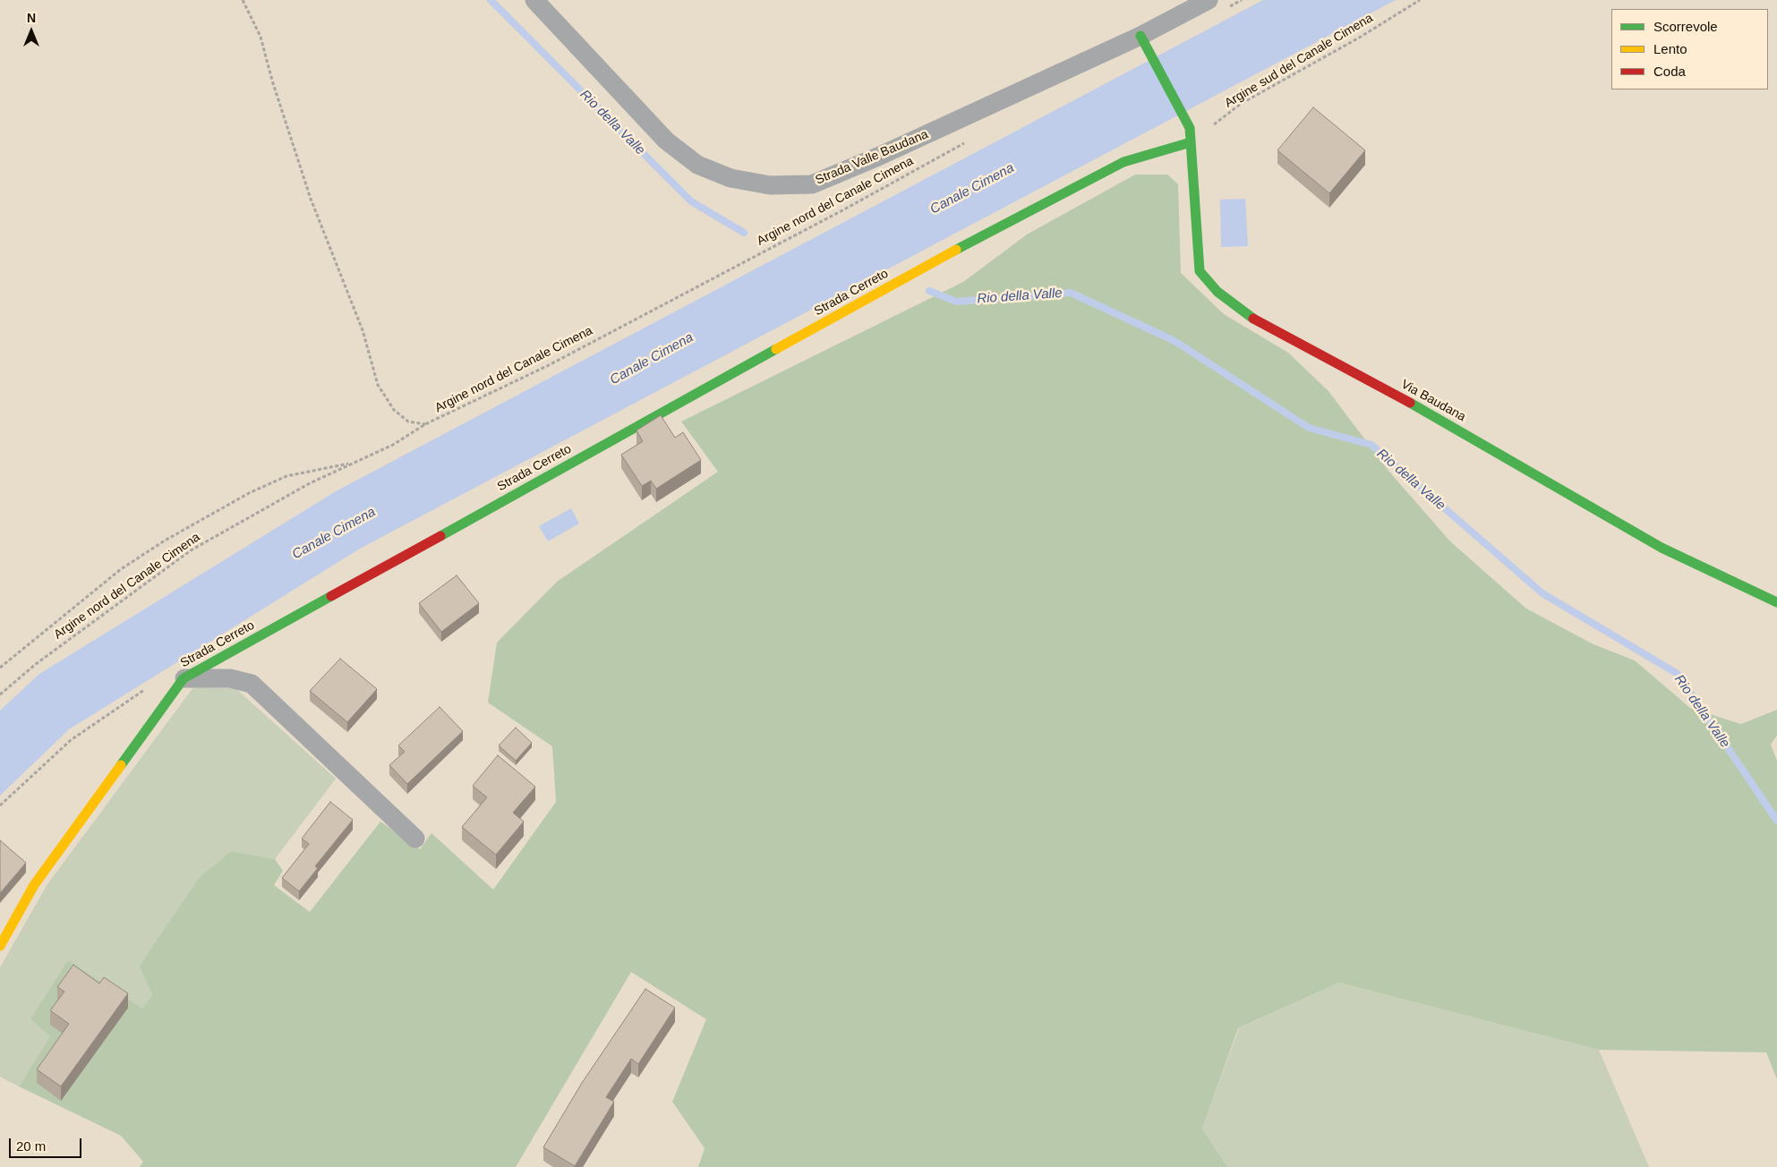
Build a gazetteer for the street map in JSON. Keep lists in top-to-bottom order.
{
  "streets": {
    "street": ["Strada Valle Baudana", "Strada Cerreto", "Via Baudana"],
    "path": ["Argine sud del Canale Cimena", "Argine nord del Canale Cimena"]
  },
  "crossings": [
    ["Argine sud del Canale Cimena", "Strada Cerreto"],
    ["Argine sud del Canale Cimena", "Via Baudana"],
    ["Strada Valle Baudana", "Via Baudana"],
    ["Strada Cerreto", "Via Baudana"]
  ],
  "water": ["Rio della Valle", "Canale Cimena"],
  "legend": ["Scorrevole", "Lento", "Coda"],
  "scale_bar": "20 m",
  "north": "top"
}
